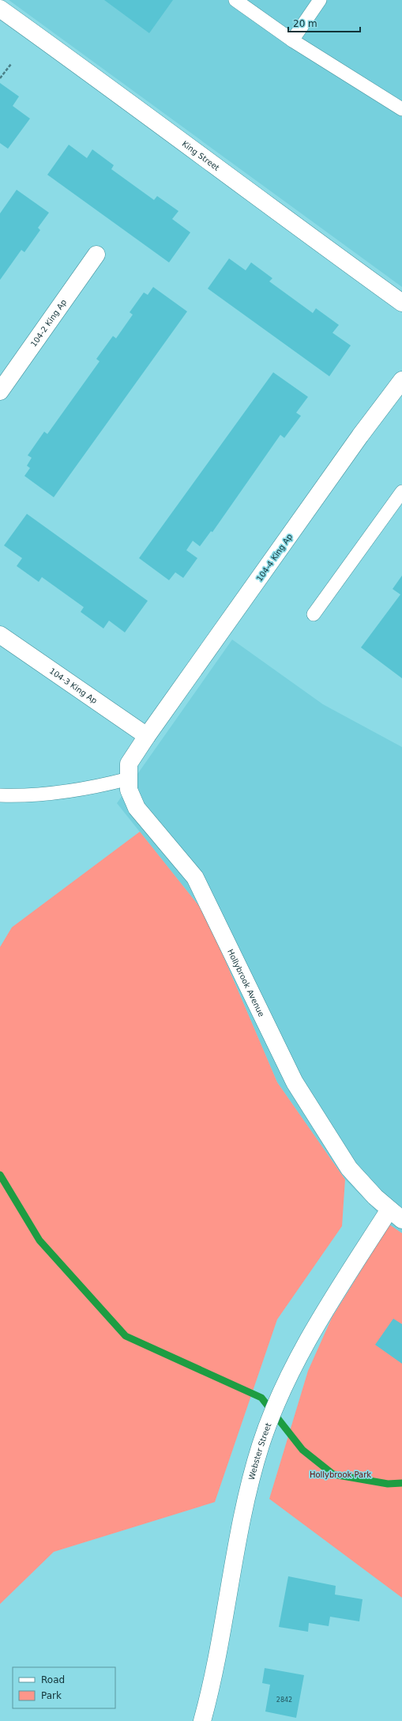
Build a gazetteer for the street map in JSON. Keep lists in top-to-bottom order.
{
  "streets": {
    "street": [
      "King Street",
      "104-2 King Ap",
      "104-4 King Ap",
      "104-3 King Ap",
      "Hollybrook Avenue",
      "Webster Street"
    ]
  },
  "crossings": [
    ["104-4 King Ap", "104-3 King Ap"],
    ["104-4 King Ap", "Hollybrook Avenue"],
    ["104-3 King Ap", "Hollybrook Avenue"],
    ["Hollybrook Avenue", "Webster Street"]
  ],
  "parks": ["Hollybrook Park"],
  "house_numbers": ["2842"],
  "legend": ["Road", "Park"],
  "scale_bar": "20 m"
}
